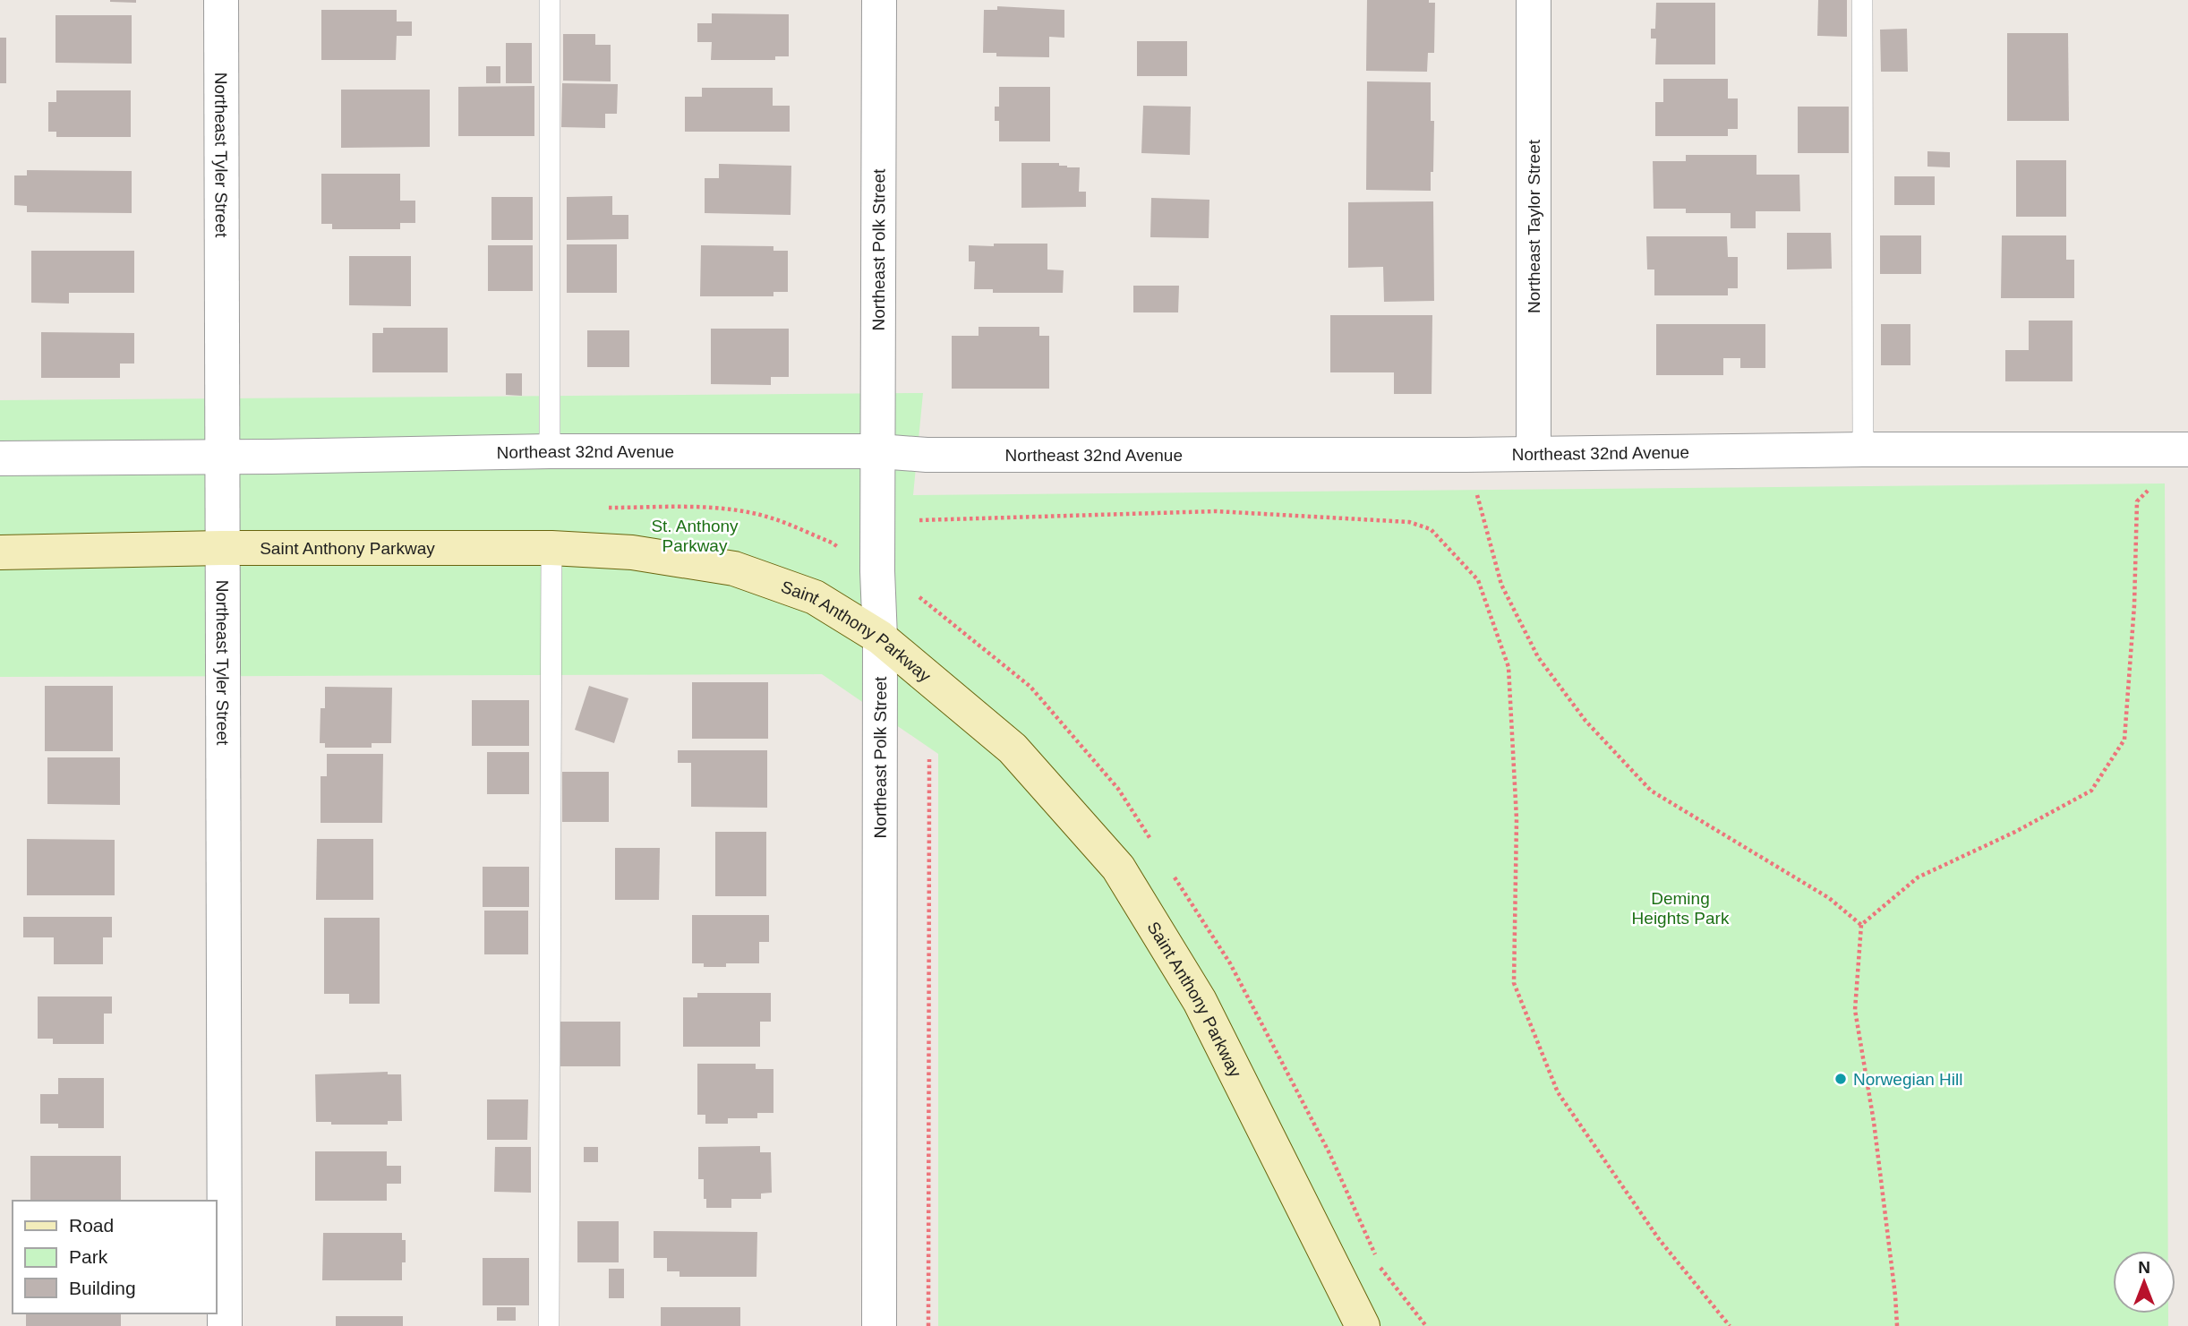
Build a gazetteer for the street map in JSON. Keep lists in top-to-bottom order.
{
  "streets": {
    "street": [
      "Northeast Tyler Street",
      "Northeast Taylor Street",
      "Northeast Polk Street",
      "Northeast 32nd Avenue",
      "Saint Anthony Parkway"
    ]
  },
  "crossings": [
    ["Northeast Tyler Street", "Northeast 32nd Avenue"],
    ["Northeast Tyler Street", "Saint Anthony Parkway"],
    ["Northeast Taylor Street", "Northeast 32nd Avenue"],
    ["Northeast Polk Street", "Northeast 32nd Avenue"],
    ["Northeast Polk Street", "Saint Anthony Parkway"]
  ],
  "parks": ["St. Anthony Parkway", "Deming Heights Park"],
  "places": ["Norwegian Hill"],
  "legend": ["Road", "Park", "Building"],
  "north": "top"
}
